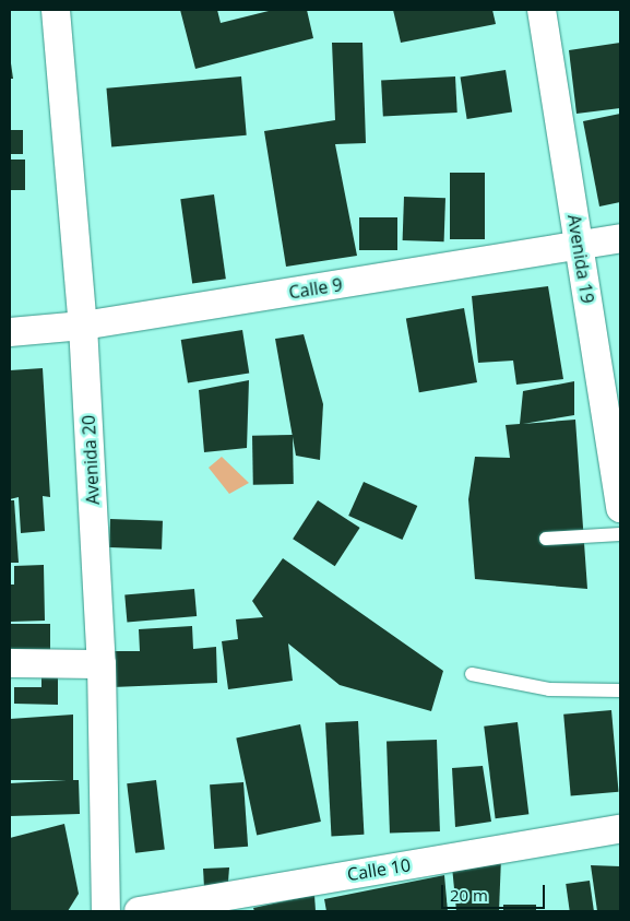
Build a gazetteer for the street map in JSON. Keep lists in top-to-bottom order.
{
  "streets": {
    "street": [
      "Avenida 19",
      "Calle 9",
      "Avenida 20",
      "Calle 10"
    ]
  },
  "crossings": [
    ["Avenida 19", "Calle 9"],
    ["Calle 9", "Avenida 20"]
  ],
  "scale_bar": "20 m"
}
